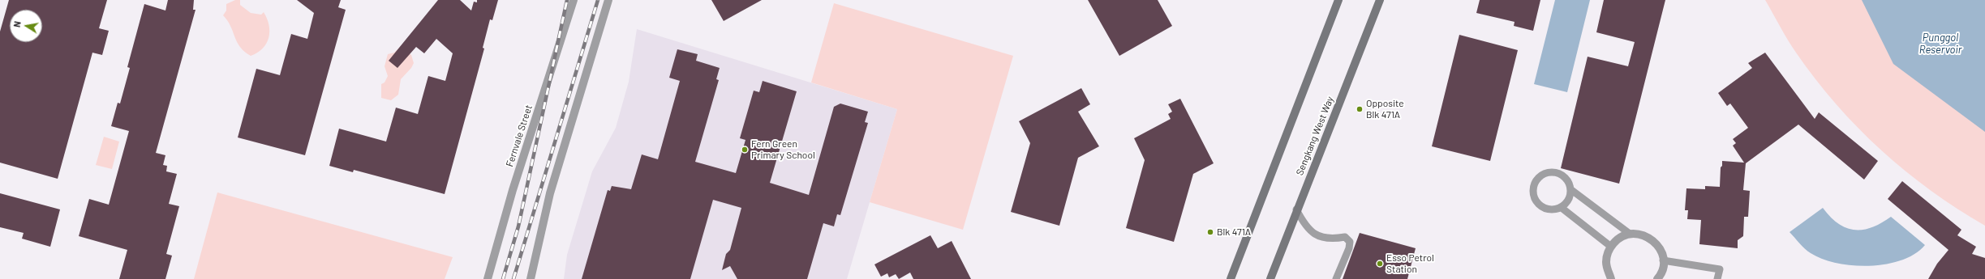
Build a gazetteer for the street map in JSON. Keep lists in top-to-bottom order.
{
  "streets": {
    "main road": ["Sengkang West Way"],
    "street": ["Fernvale Street"]
  },
  "water": ["Punggol Reservoir"],
  "places": [
    "Opposite Blk 471A",
    "Fern Green Primary School",
    "Blk 471A",
    "Esso Petrol Station"
  ],
  "north": "left"
}
